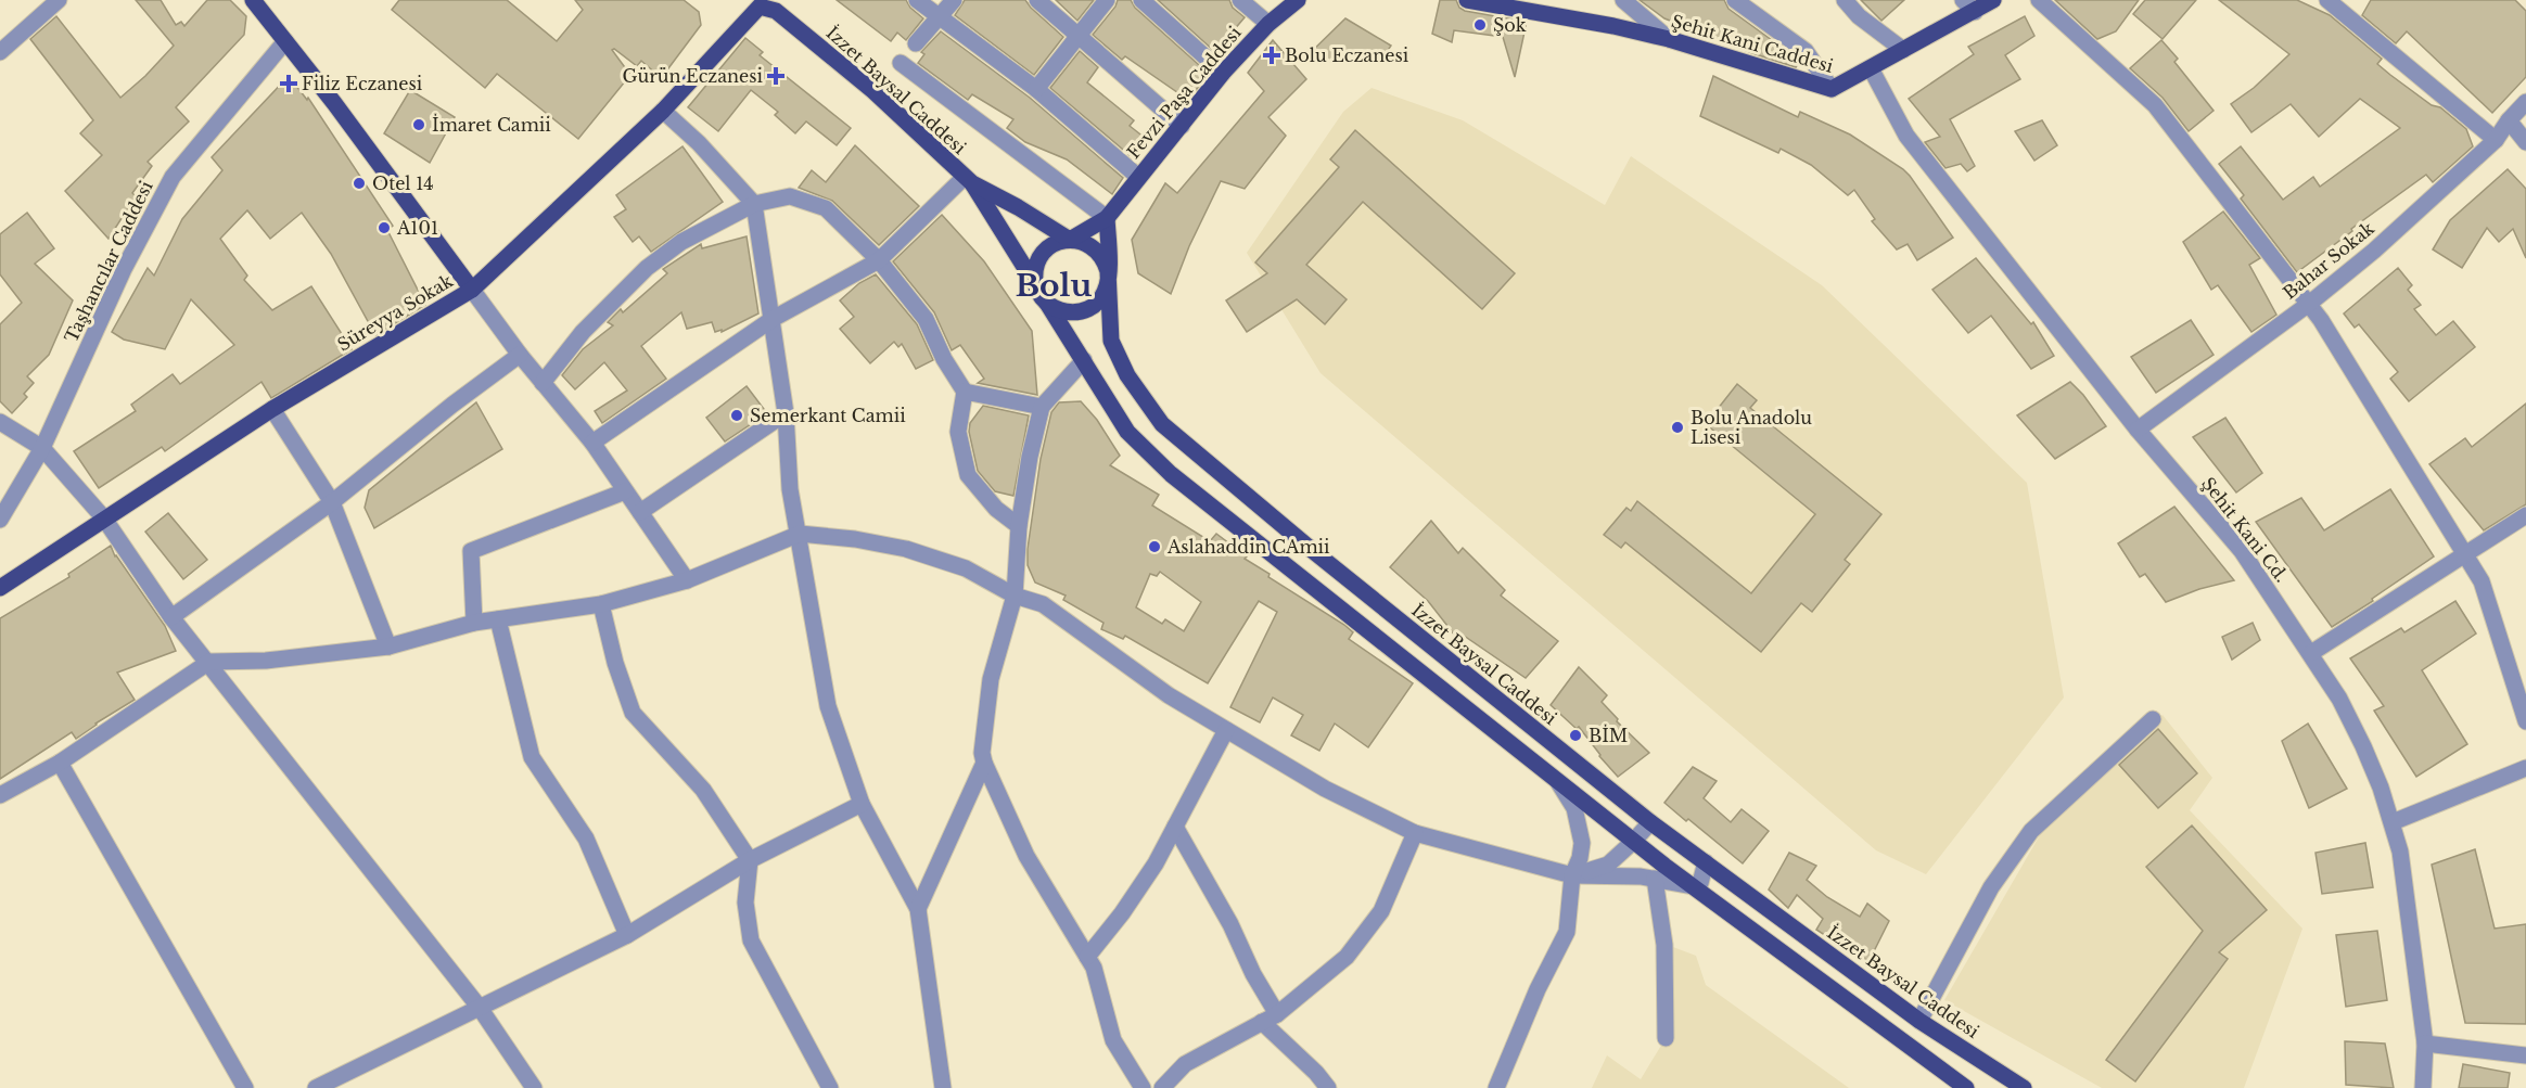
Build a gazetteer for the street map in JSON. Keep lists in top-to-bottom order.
{
  "streets": {
    "main road": [
      "Şehit Kani Caddesi",
      "İzzet Baysal Caddesi",
      "Fevzi Paşa Caddesi",
      "Süreyya Sokak"
    ],
    "street": ["Bahar Sokak", "Taşhancılar Caddesi", "Şehit Kani Cd."]
  },
  "crossings": [
    ["Şehit Kani Caddesi", "Şehit Kani Cd."],
    ["İzzet Baysal Caddesi", "Fevzi Paşa Caddesi"],
    ["İzzet Baysal Caddesi", "Süreyya Sokak"],
    ["Bahar Sokak", "Şehit Kani Cd."]
  ],
  "districts": ["Bolu"],
  "places": {
    "other": [
      "Şok",
      "İmaret Camii",
      "Otel 14",
      "A101",
      "Semerkant Camii",
      "Bolu Anadolu Lisesi",
      "Aslahaddin CAmii",
      "BİM"
    ],
    "health": ["Bolu Eczanesi", "Gürün Eczanesi", "Filiz Eczanesi"]
  }
}
